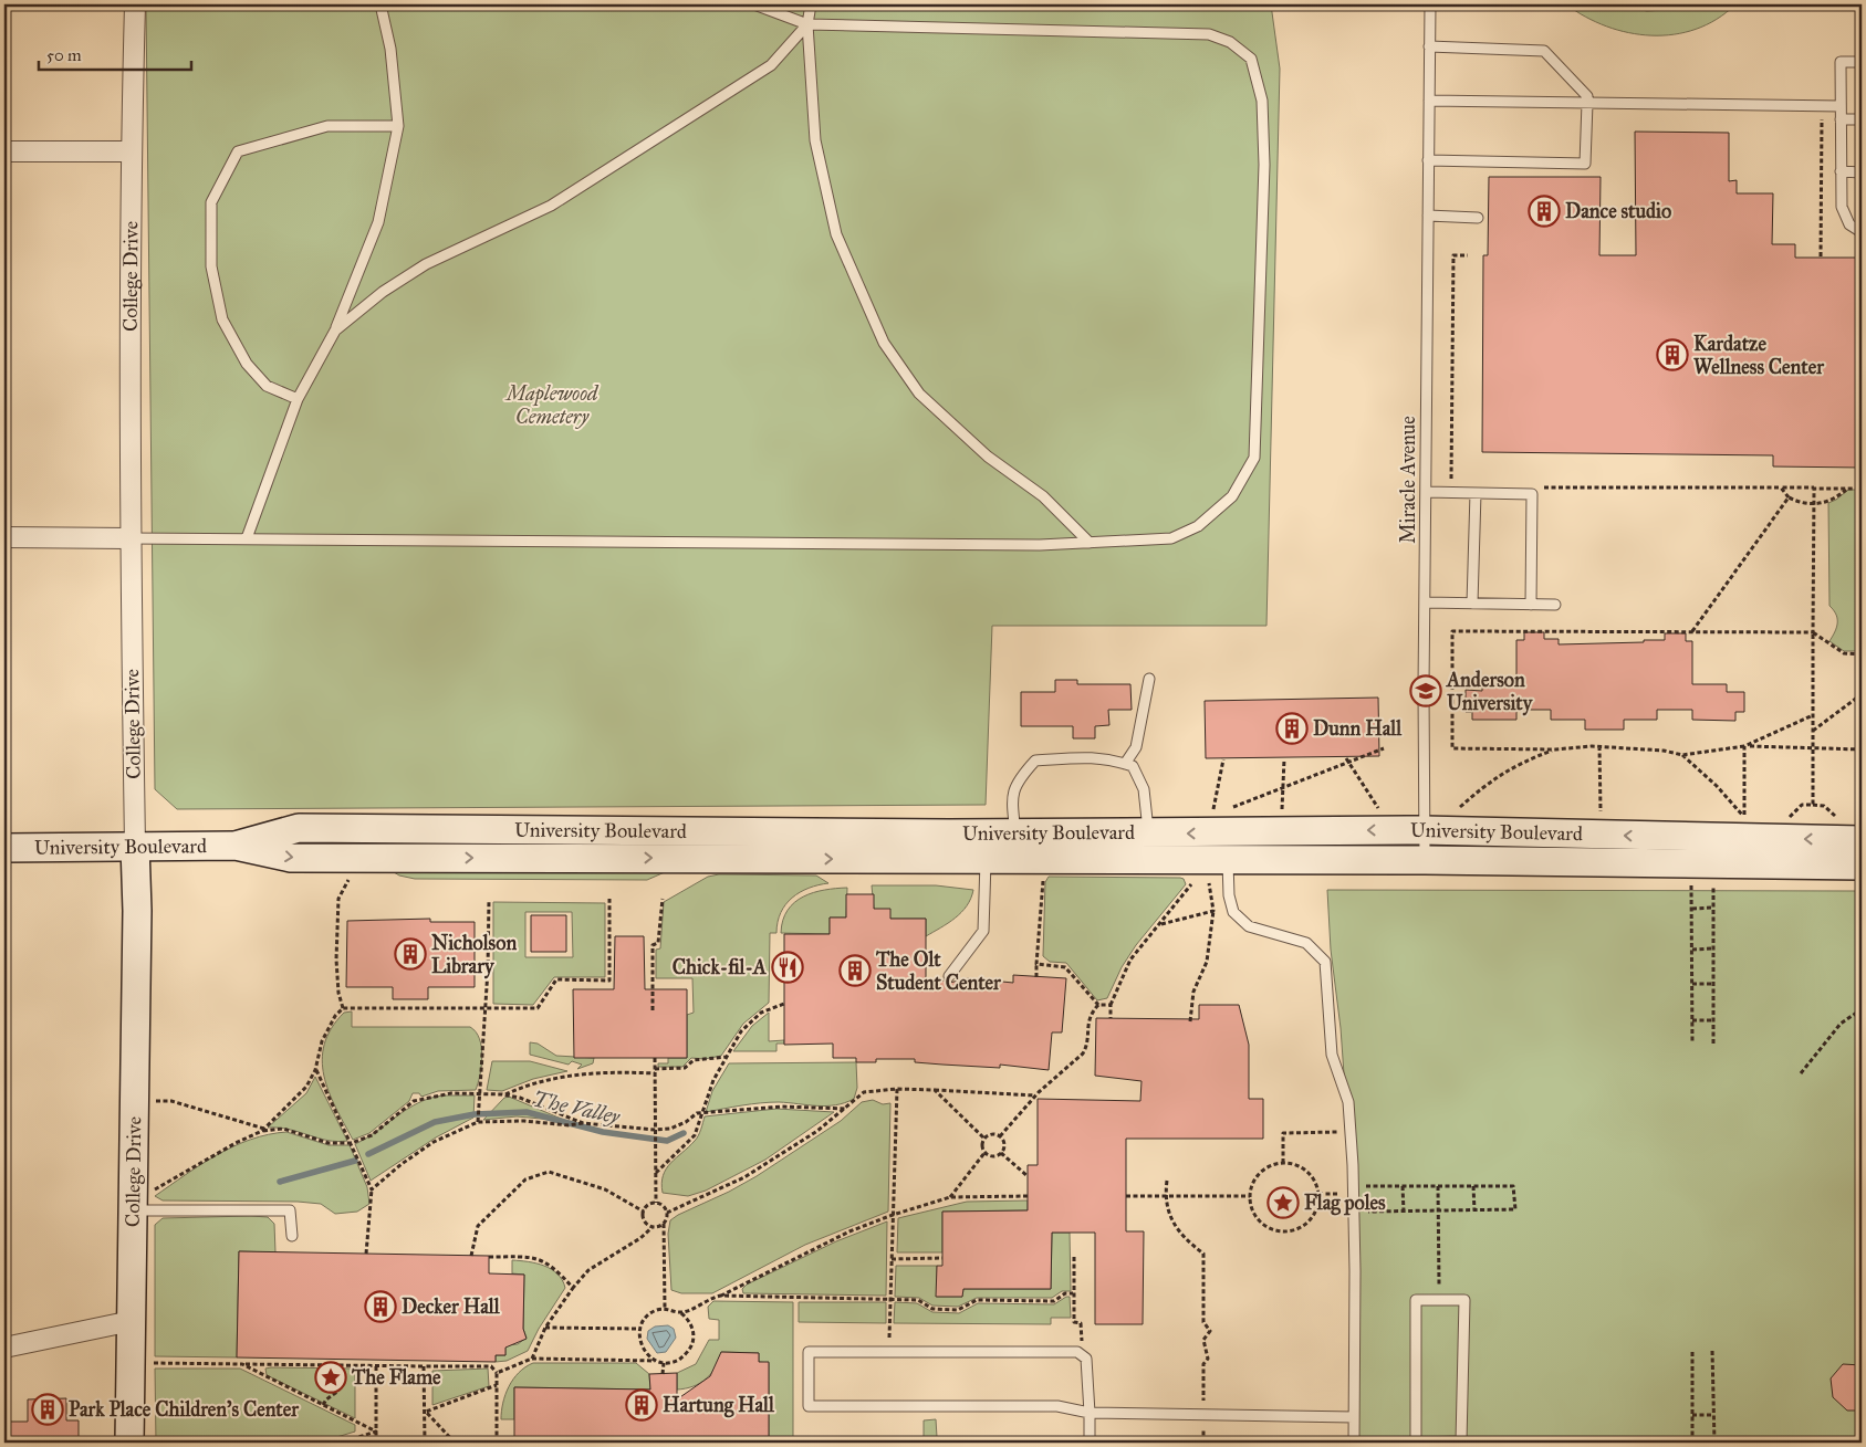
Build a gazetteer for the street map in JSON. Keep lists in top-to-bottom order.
{
  "streets": {
    "main road": ["College Drive", "University Boulevard"],
    "lane": ["Miracle Avenue"]
  },
  "crossings": [
    ["College Drive", "University Boulevard"],
    ["Miracle Avenue", "University Boulevard"]
  ],
  "water": ["The Valley"],
  "parks": ["Maplewood Cemetery"],
  "places": {
    "building": [
      "Dance studio",
      "Kardatze Wellness Center",
      "Dunn Hall",
      "Nicholson Library",
      "The Olt Student Center",
      "Decker Hall",
      "Hartung Hall",
      "Park Place Children's Center"
    ],
    "school or university": ["Anderson University"],
    "restaurant": ["Chick-fil-A"],
    "place": ["Flag poles", "The Flame"]
  },
  "scale_bar": "50 m"
}
